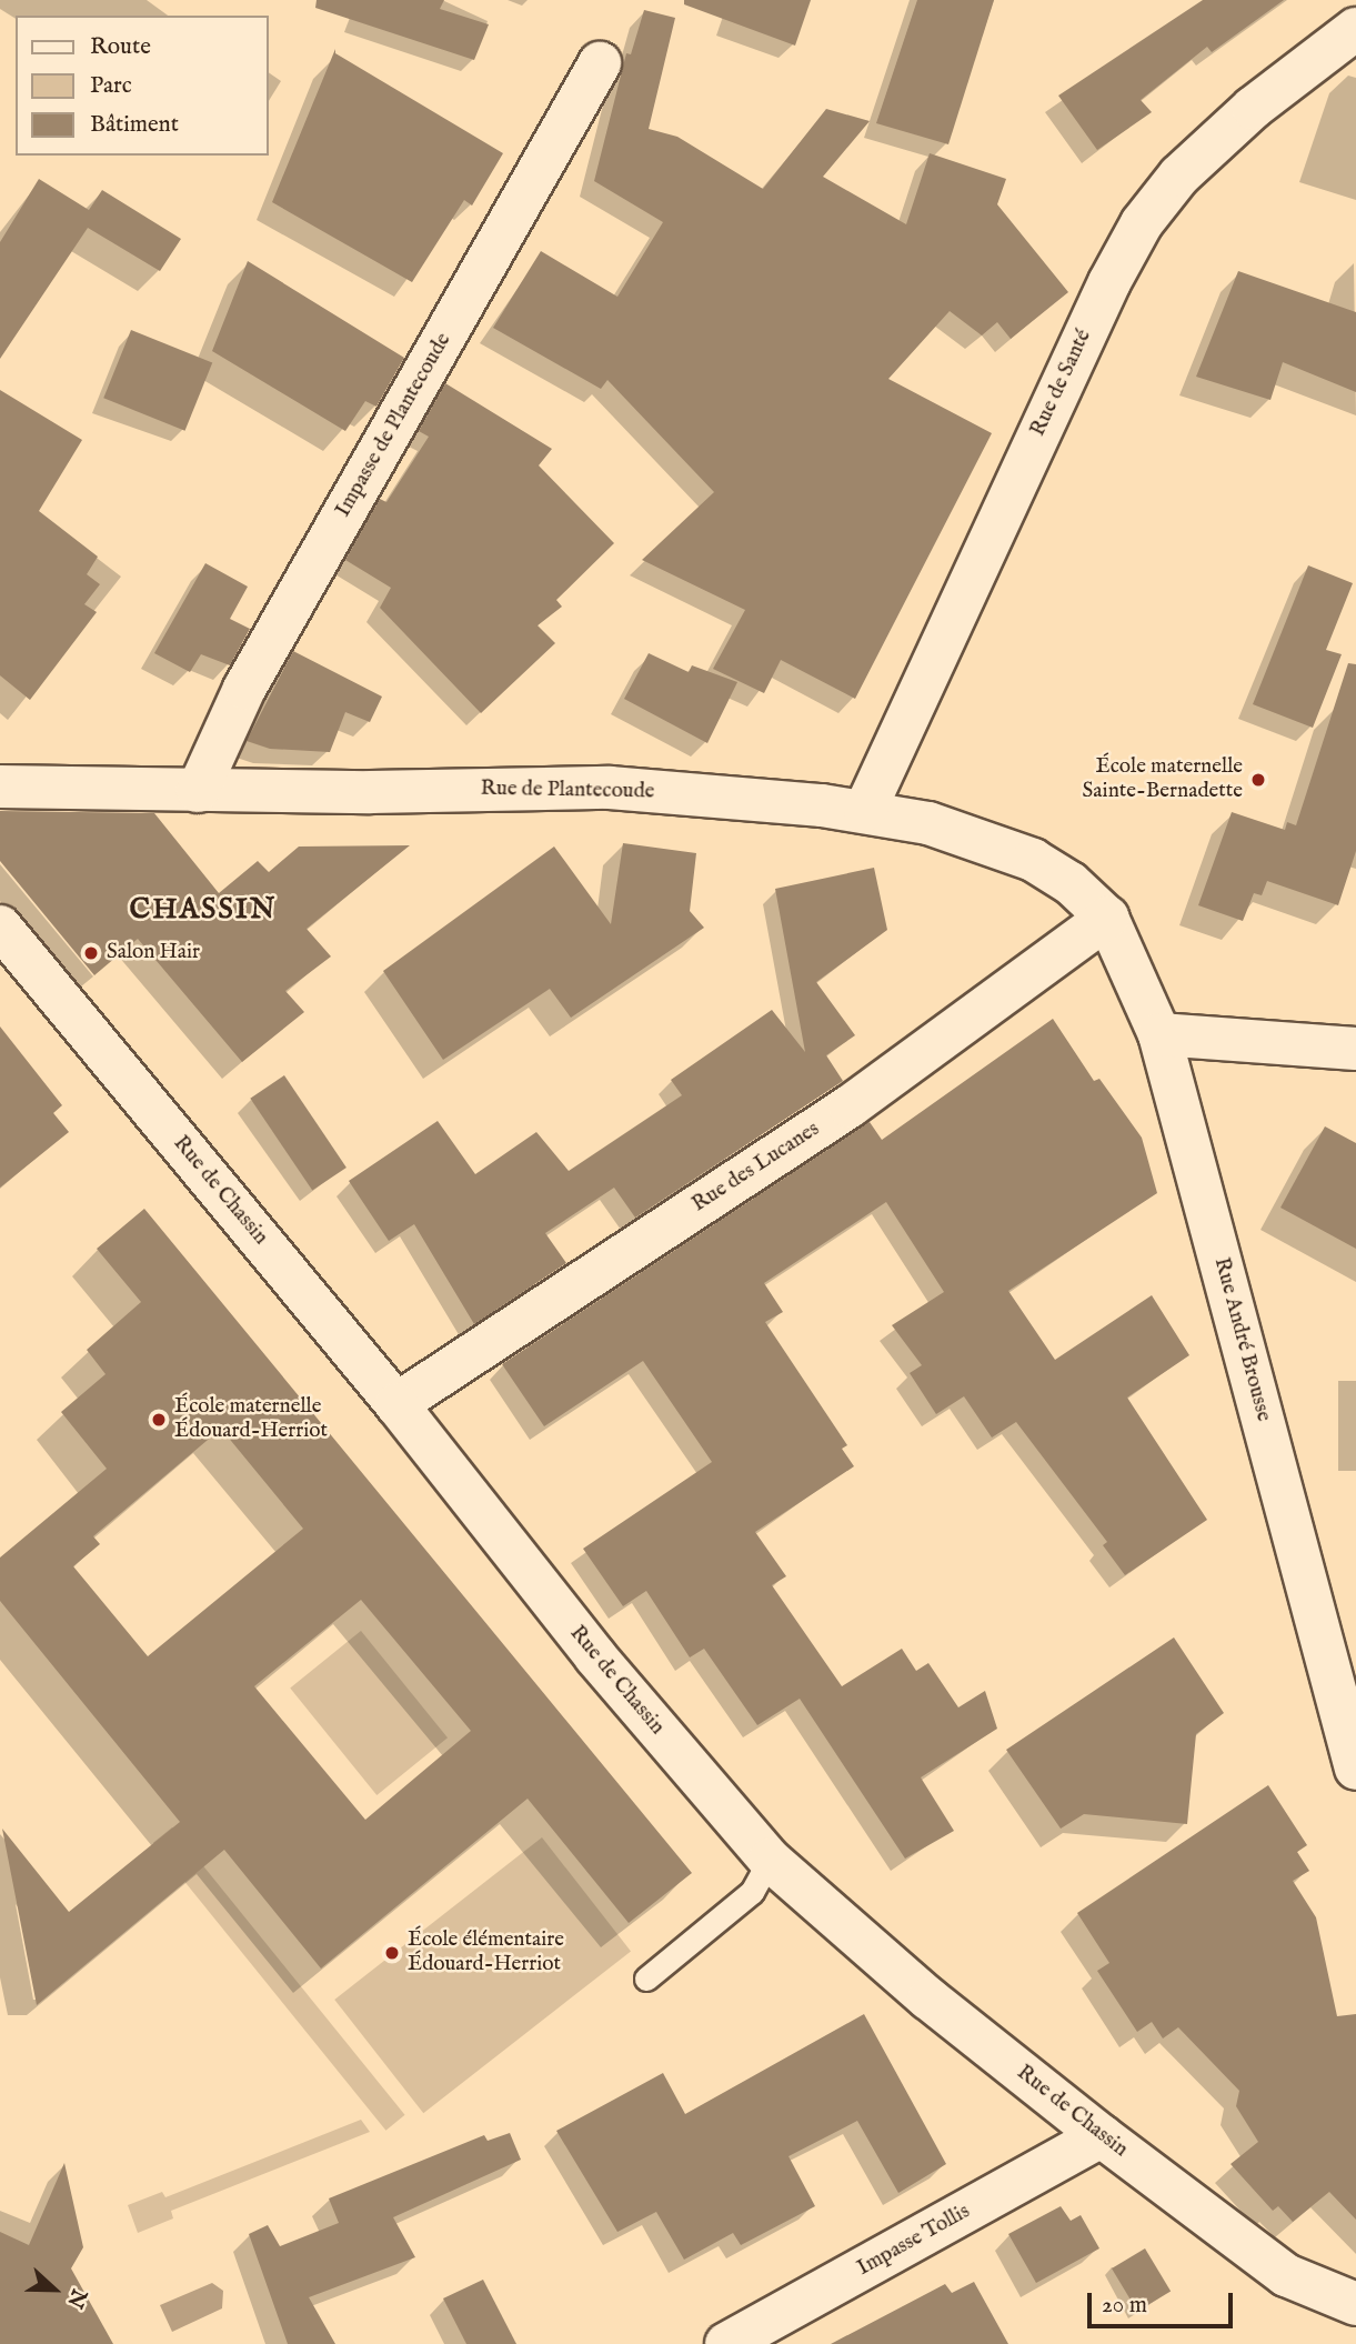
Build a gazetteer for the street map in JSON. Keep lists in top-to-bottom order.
{
  "streets": {
    "street": [
      "Rue de Santé",
      "Impasse de Plantecoude",
      "Rue de Plantecoude",
      "Rue des Lucanes",
      "Rue de Chassin",
      "Rue André Brousse",
      "Impasse Tollis"
    ]
  },
  "crossings": [
    ["Rue de Santé", "Rue de Plantecoude"],
    ["Impasse de Plantecoude", "Rue de Plantecoude"],
    ["Rue de Plantecoude", "Rue des Lucanes"],
    ["Rue de Plantecoude", "Rue André Brousse"],
    ["Rue des Lucanes", "Rue de Chassin"],
    ["Rue des Lucanes", "Rue André Brousse"],
    ["Rue de Chassin", "Impasse Tollis"]
  ],
  "districts": ["CHASSIN"],
  "places": [
    "École maternelle Sainte-Bernadette",
    "Salon Hair",
    "École maternelle Édouard-Herriot",
    "École élémentaire Édouard-Herriot"
  ],
  "legend": ["Route", "Parc", "Bâtiment"],
  "scale_bar": "20 m",
  "north": "right"
}
